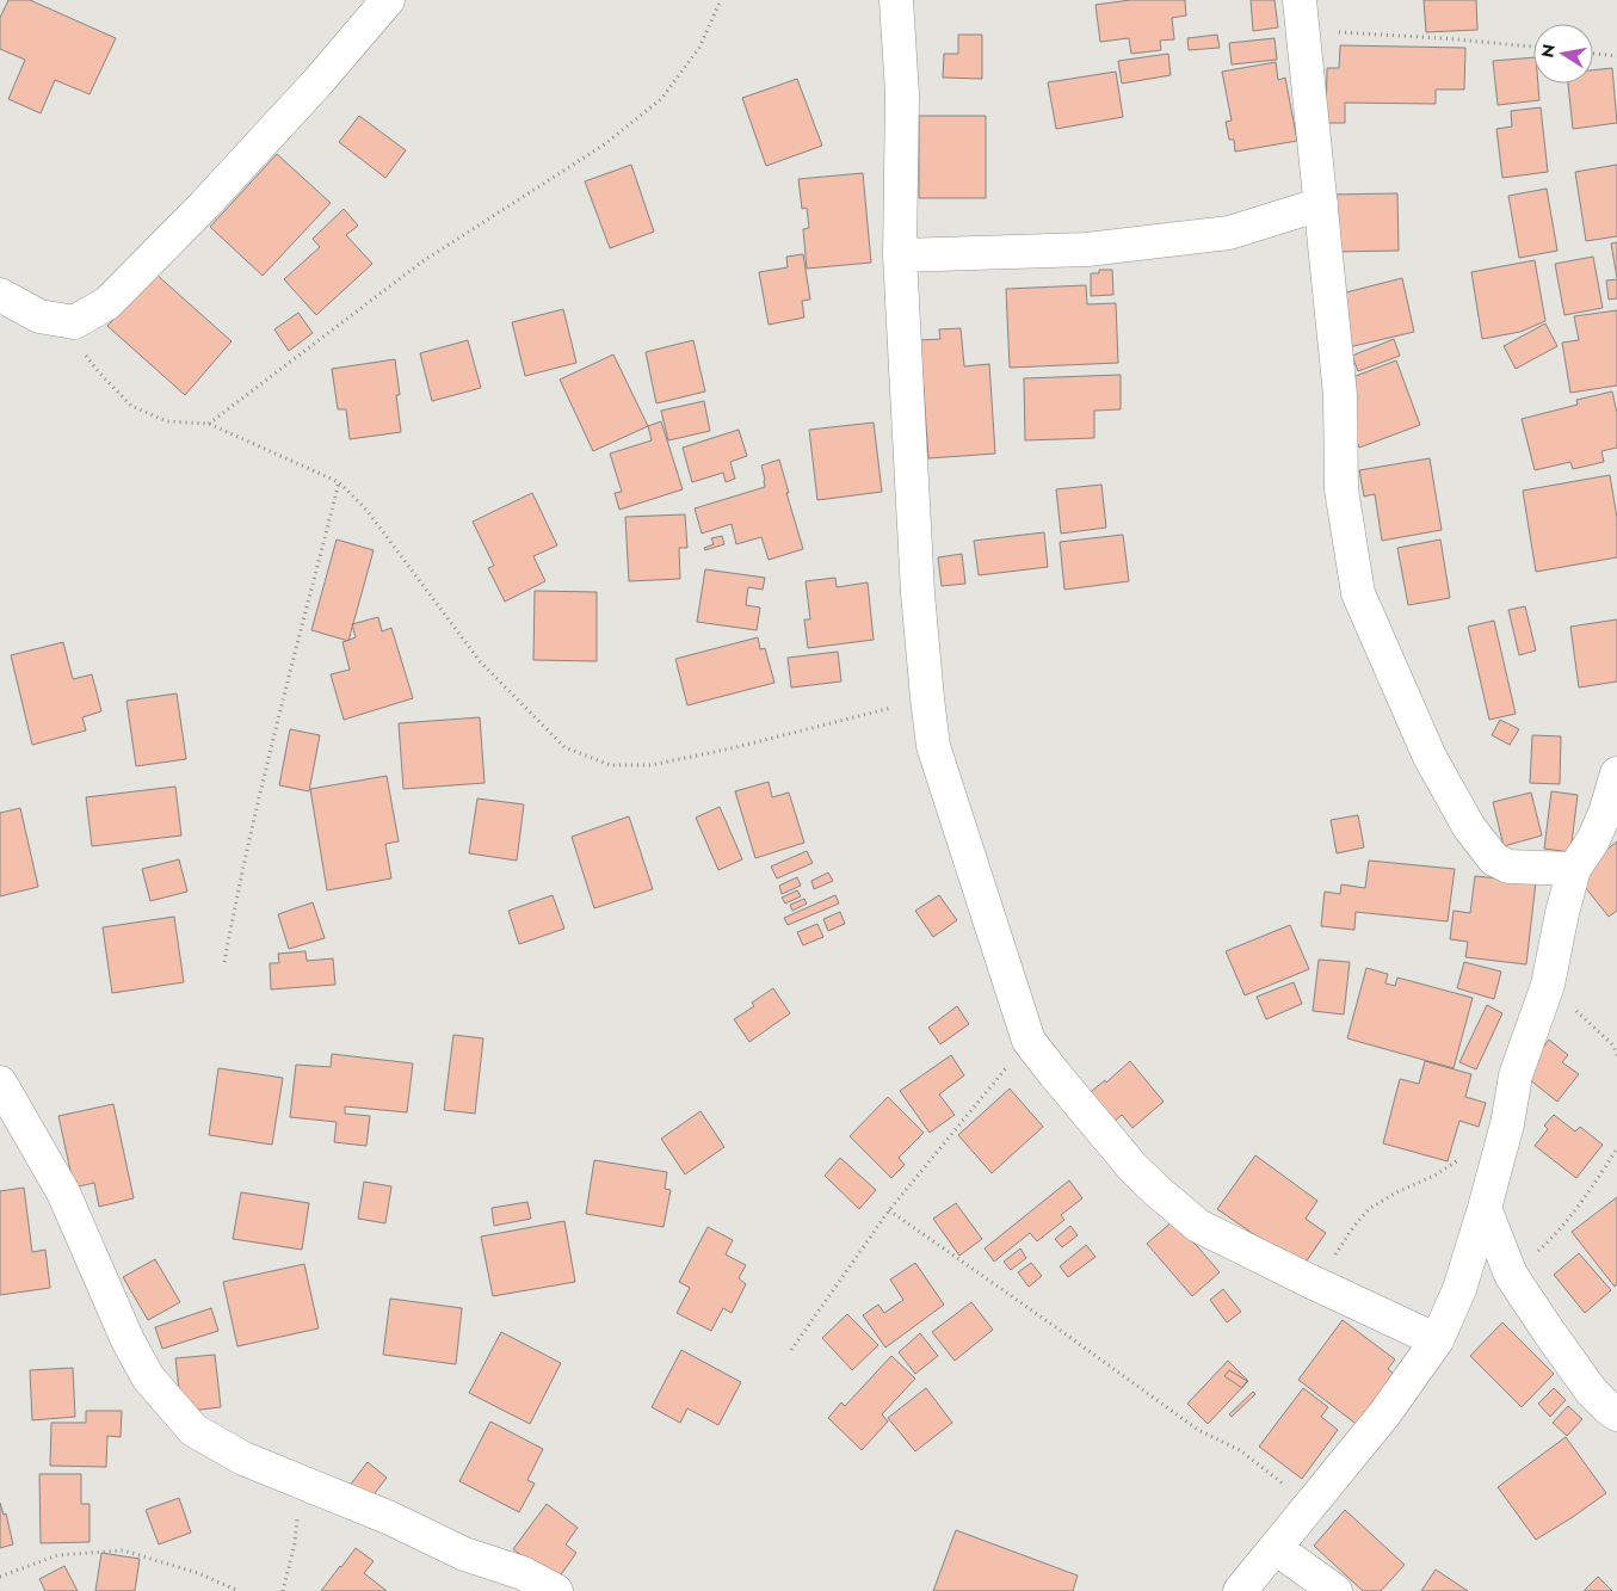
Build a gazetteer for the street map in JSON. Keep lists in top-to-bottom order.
{
  "north": "left"
}
